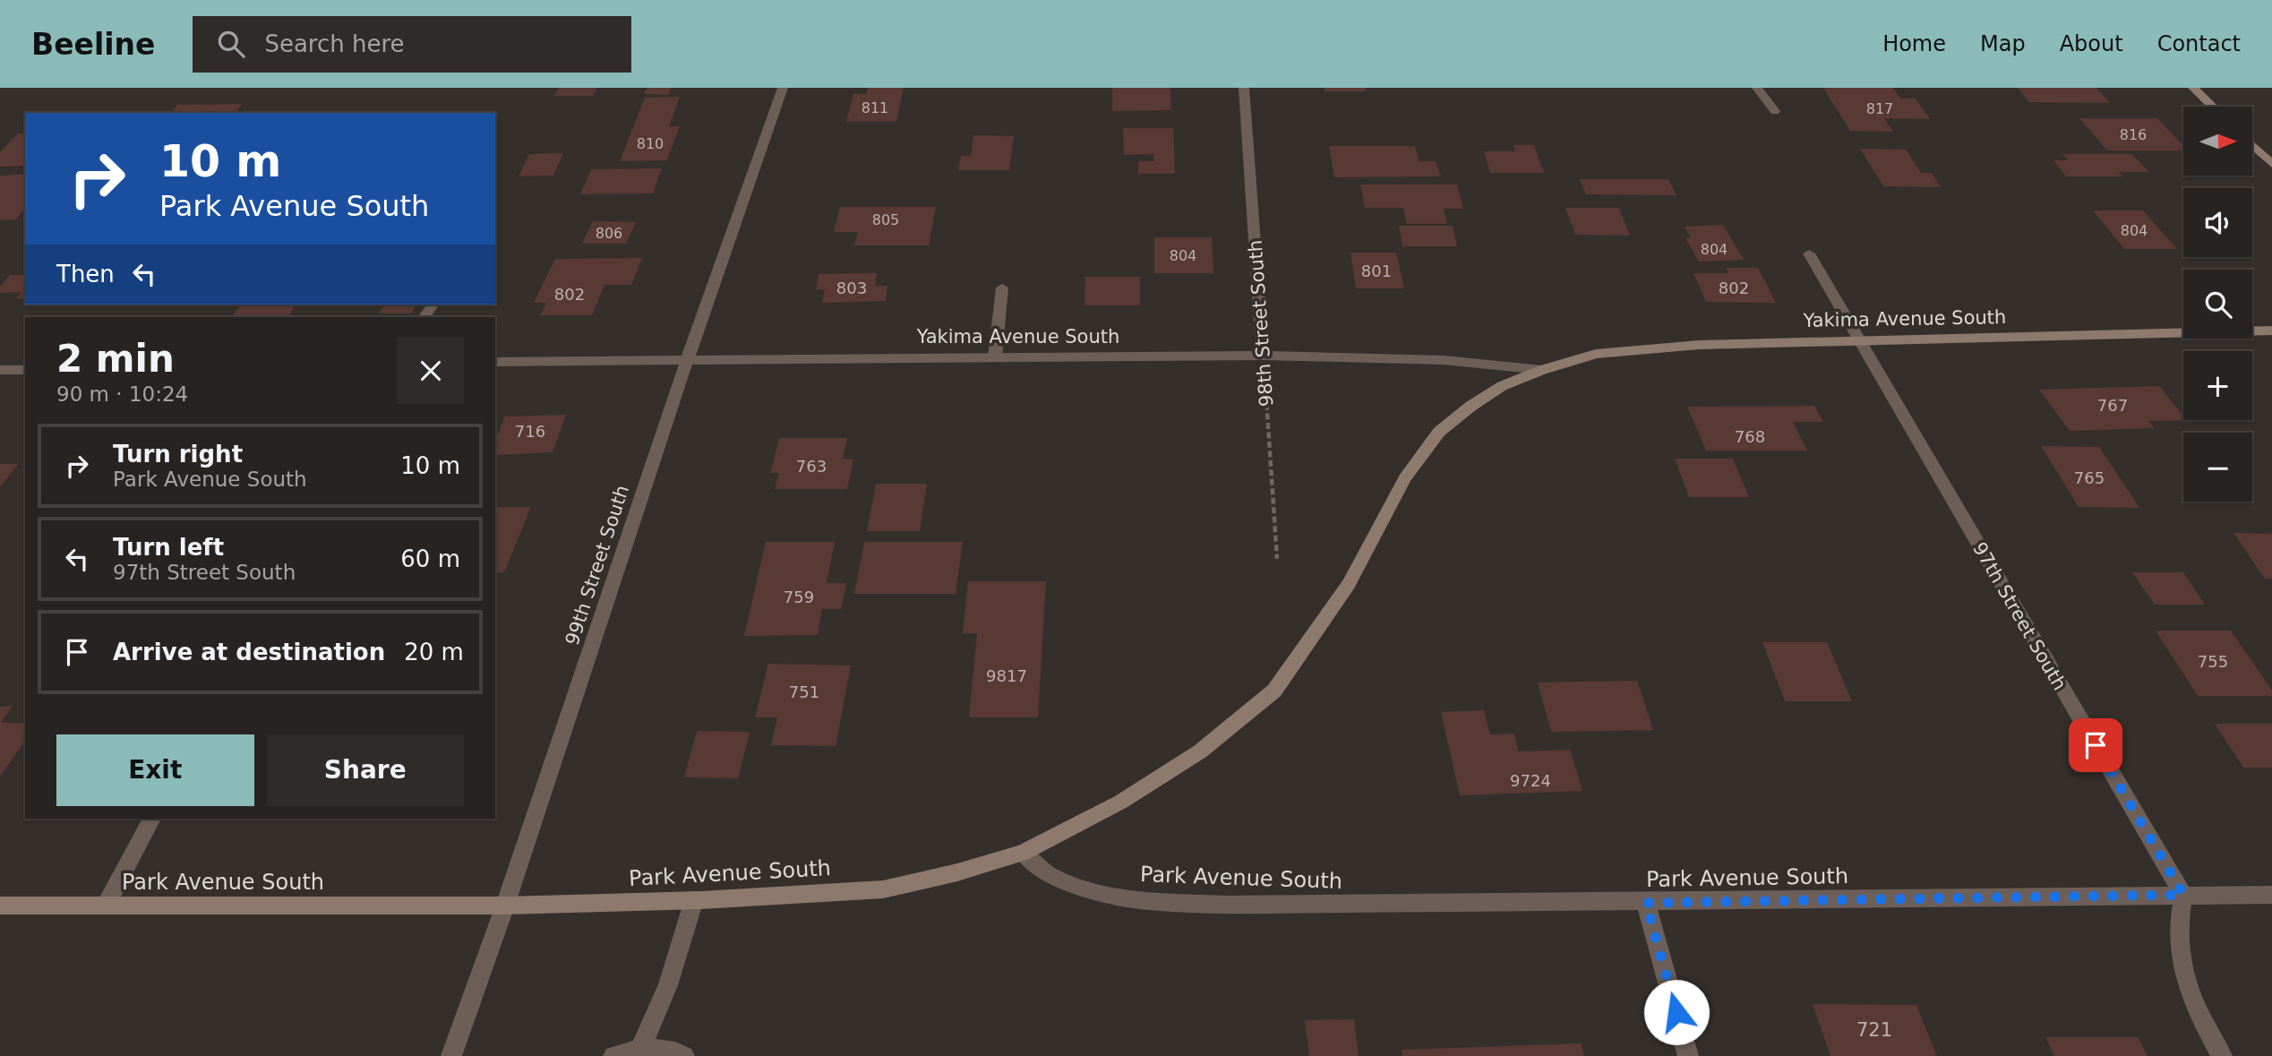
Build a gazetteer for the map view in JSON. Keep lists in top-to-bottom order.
{
  "streets": {
    "main road": ["Yakima Avenue South", "Park Avenue South"],
    "street": ["98th Street South", "99th Street South", "97th Street South"]
  },
  "crossings": [
    ["Yakima Avenue South", "98th Street South"],
    ["Yakima Avenue South", "99th Street South"],
    ["Yakima Avenue South", "97th Street South"],
    ["Yakima Avenue South", "Park Avenue South"],
    ["99th Street South", "Park Avenue South"],
    ["97th Street South", "Park Avenue South"]
  ],
  "house_numbers": [
    "811",
    "817",
    "816",
    "810",
    "805",
    "804",
    "806",
    "804",
    "804",
    "801",
    "803",
    "802",
    "802",
    "767",
    "716",
    "768",
    "763",
    "765",
    "759",
    "755",
    "9817",
    "751",
    "9724",
    "721"
  ],
  "north": "right",
  "page": {
    "header": "Beeline",
    "search": "Search here",
    "nav": [
      "Home",
      "Map",
      "About",
      "Contact"
    ],
    "map_buttons": ["+", "−"],
    "turn": ["10 m", "Park Avenue South"],
    "then": "Then",
    "heading": ["2 min", "90 m · 10:24"],
    "list": [
      {
        "name": "Turn right",
        "note": "Park Avenue South",
        "value": "10 m"
      },
      {
        "name": "Turn left",
        "note": "97th Street South",
        "value": "60 m"
      },
      {
        "name": "Arrive at destination",
        "value": "20 m"
      }
    ],
    "buttons": ["Exit", "Share"]
  }
}
